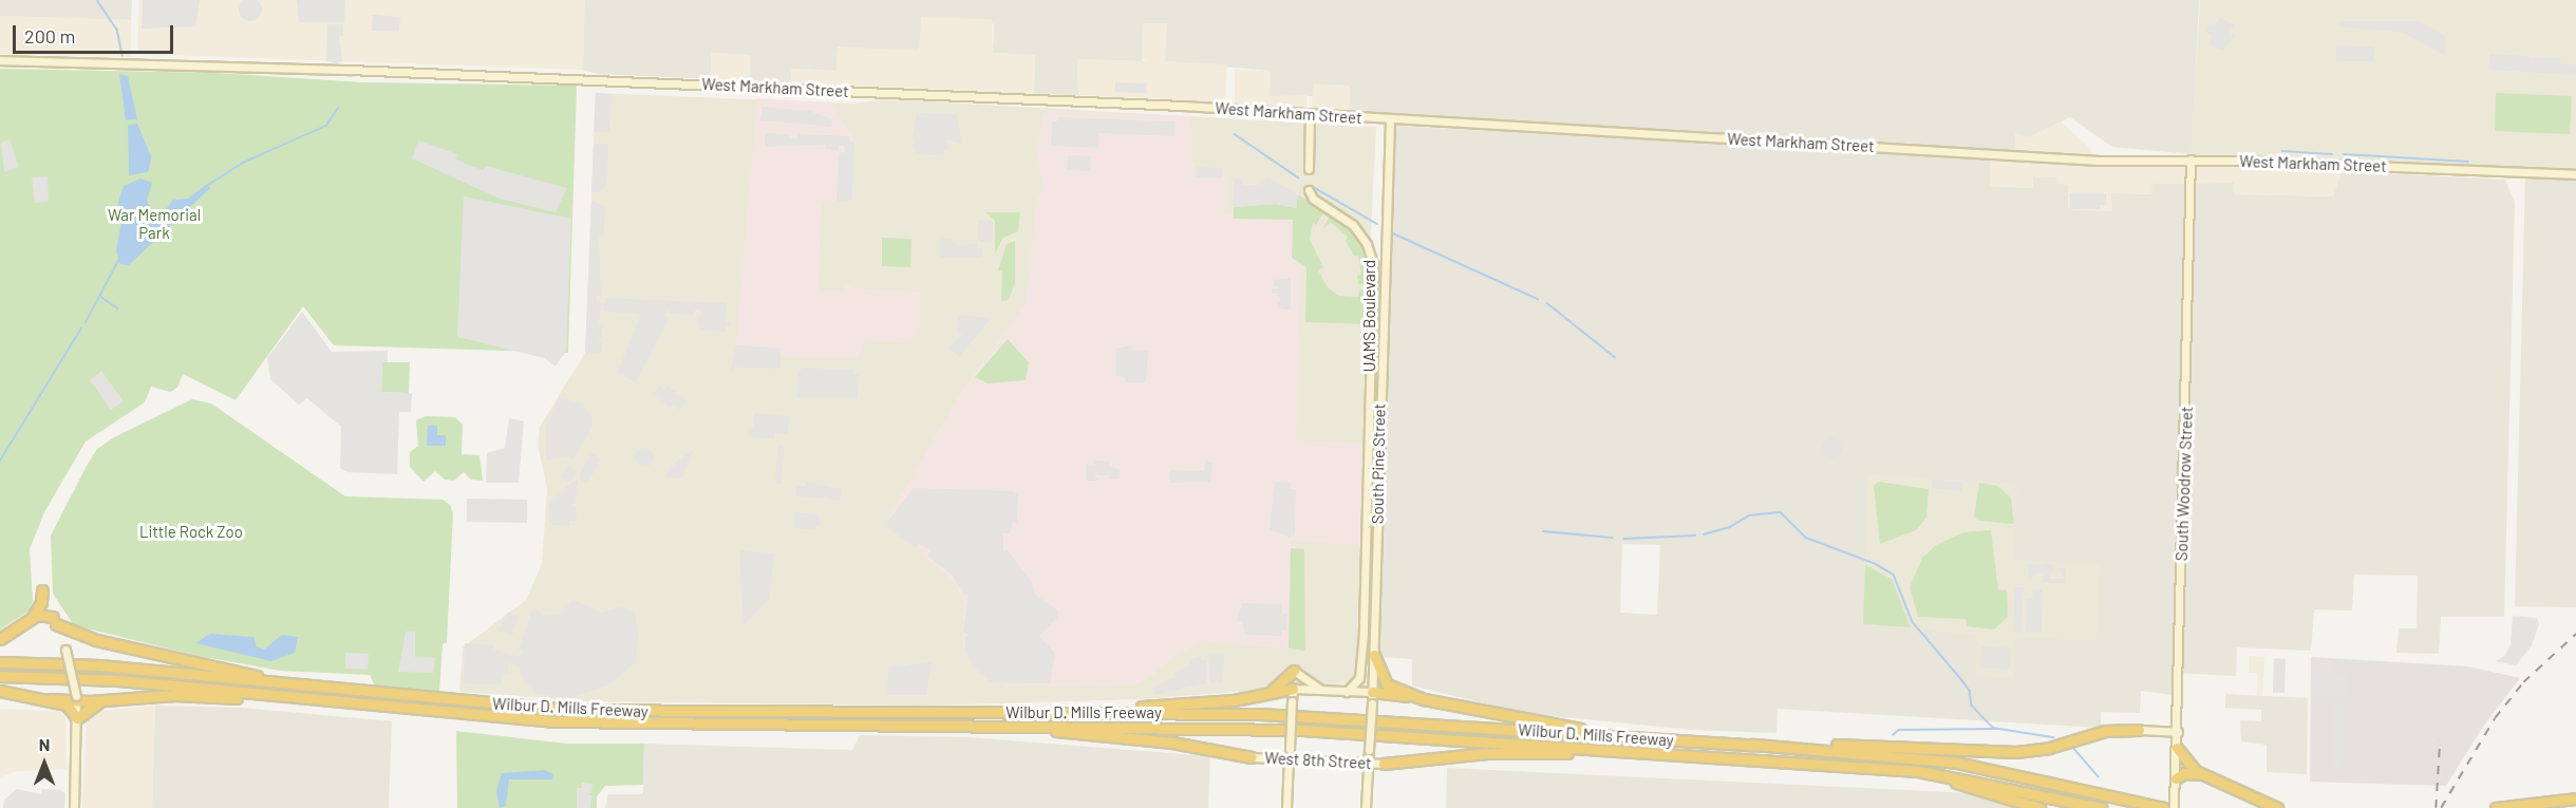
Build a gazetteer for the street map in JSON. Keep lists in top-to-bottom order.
{
  "streets": {
    "highway": ["Wilbur D. Mills Freeway"],
    "main road": [
      "West Markham Street",
      "UAMS Boulevard",
      "South Pine Street",
      "South Woodrow Street",
      "West 8th Street"
    ]
  },
  "crossings": [
    ["West Markham Street", "South Pine Street"],
    ["West Markham Street", "South Woodrow Street"],
    ["South Pine Street", "West 8th Street"]
  ],
  "parks": ["War Memorial Park", "Little Rock Zoo"],
  "scale_bar": "200 m",
  "north": "top"
}
